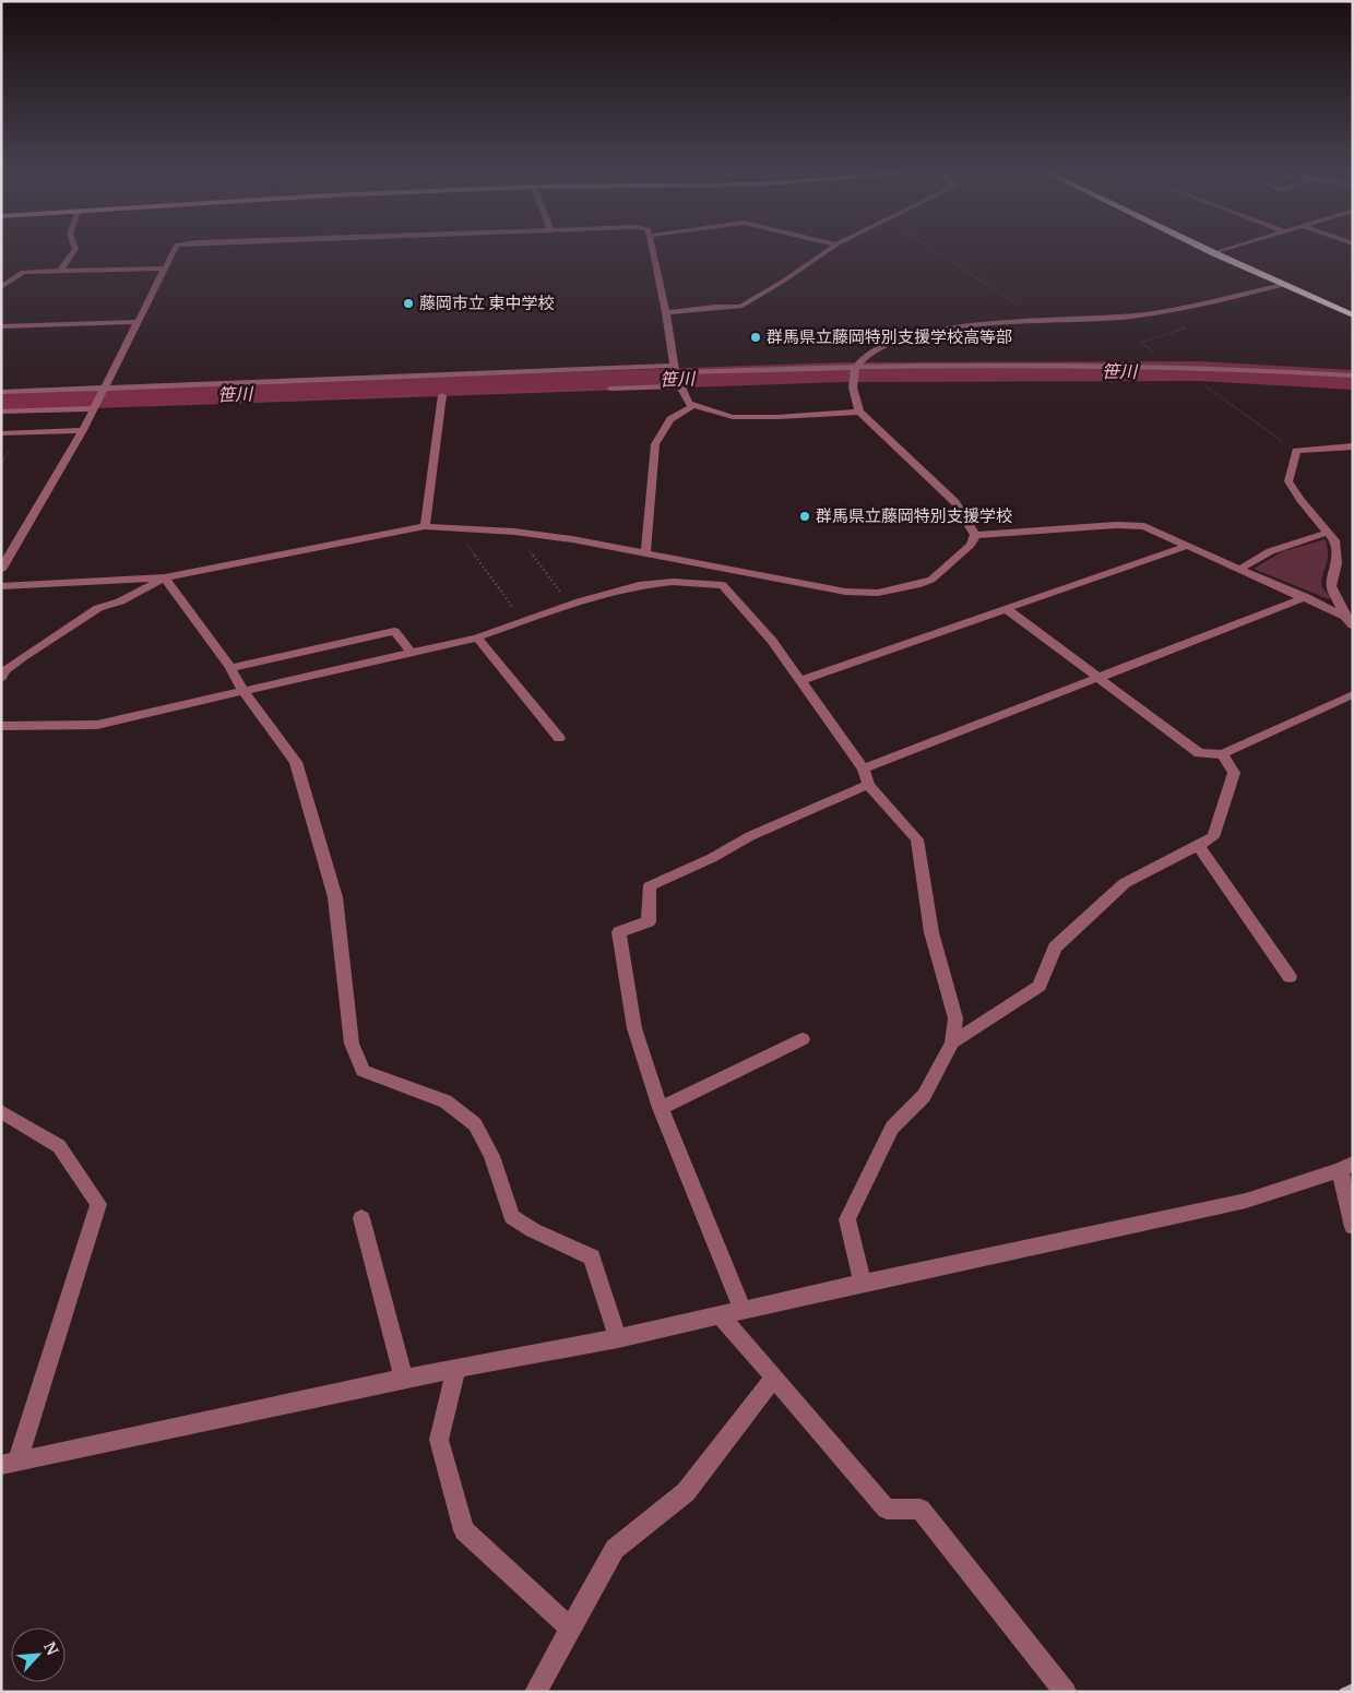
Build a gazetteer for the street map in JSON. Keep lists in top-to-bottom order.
{
  "water": ["笹川"],
  "places": ["藤岡市立 東中学校", "群馬県立藤岡特別支援学校高等部", "群馬県立藤岡特別支援学校"],
  "north": "top right"
}
